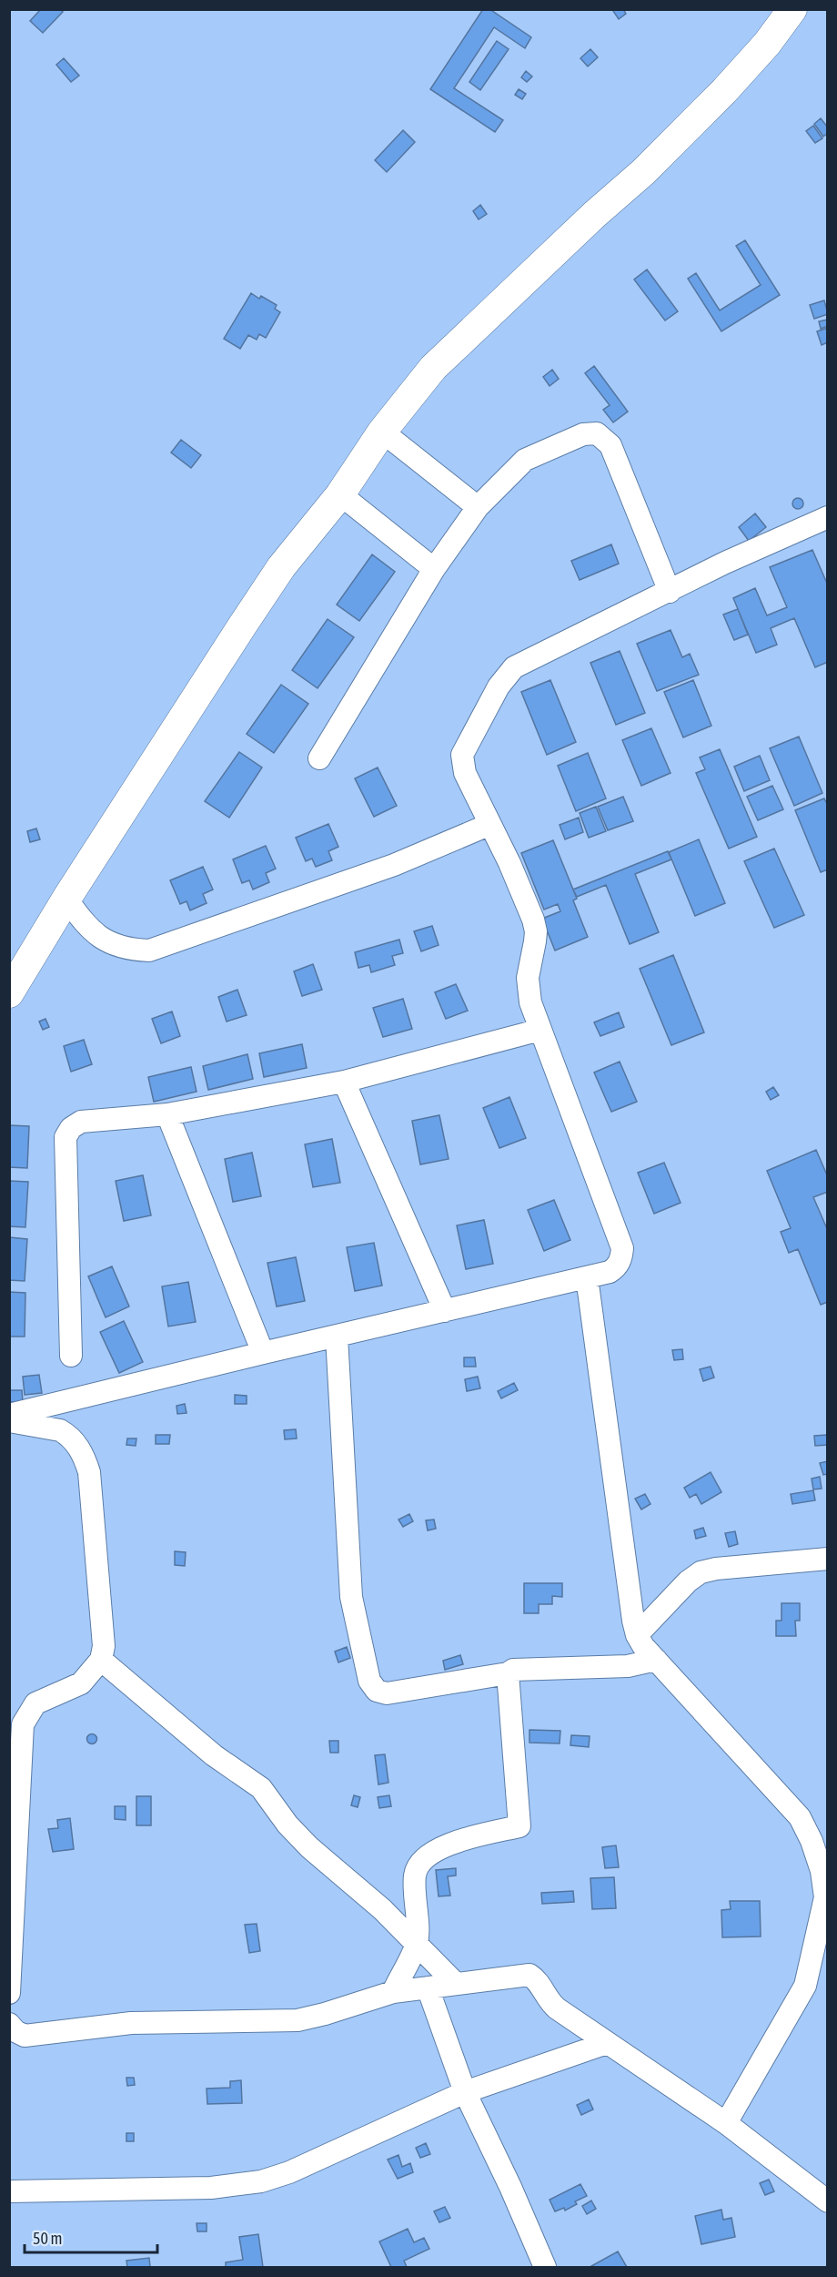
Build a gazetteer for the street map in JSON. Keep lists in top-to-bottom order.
{
  "scale_bar": "50 m"
}
